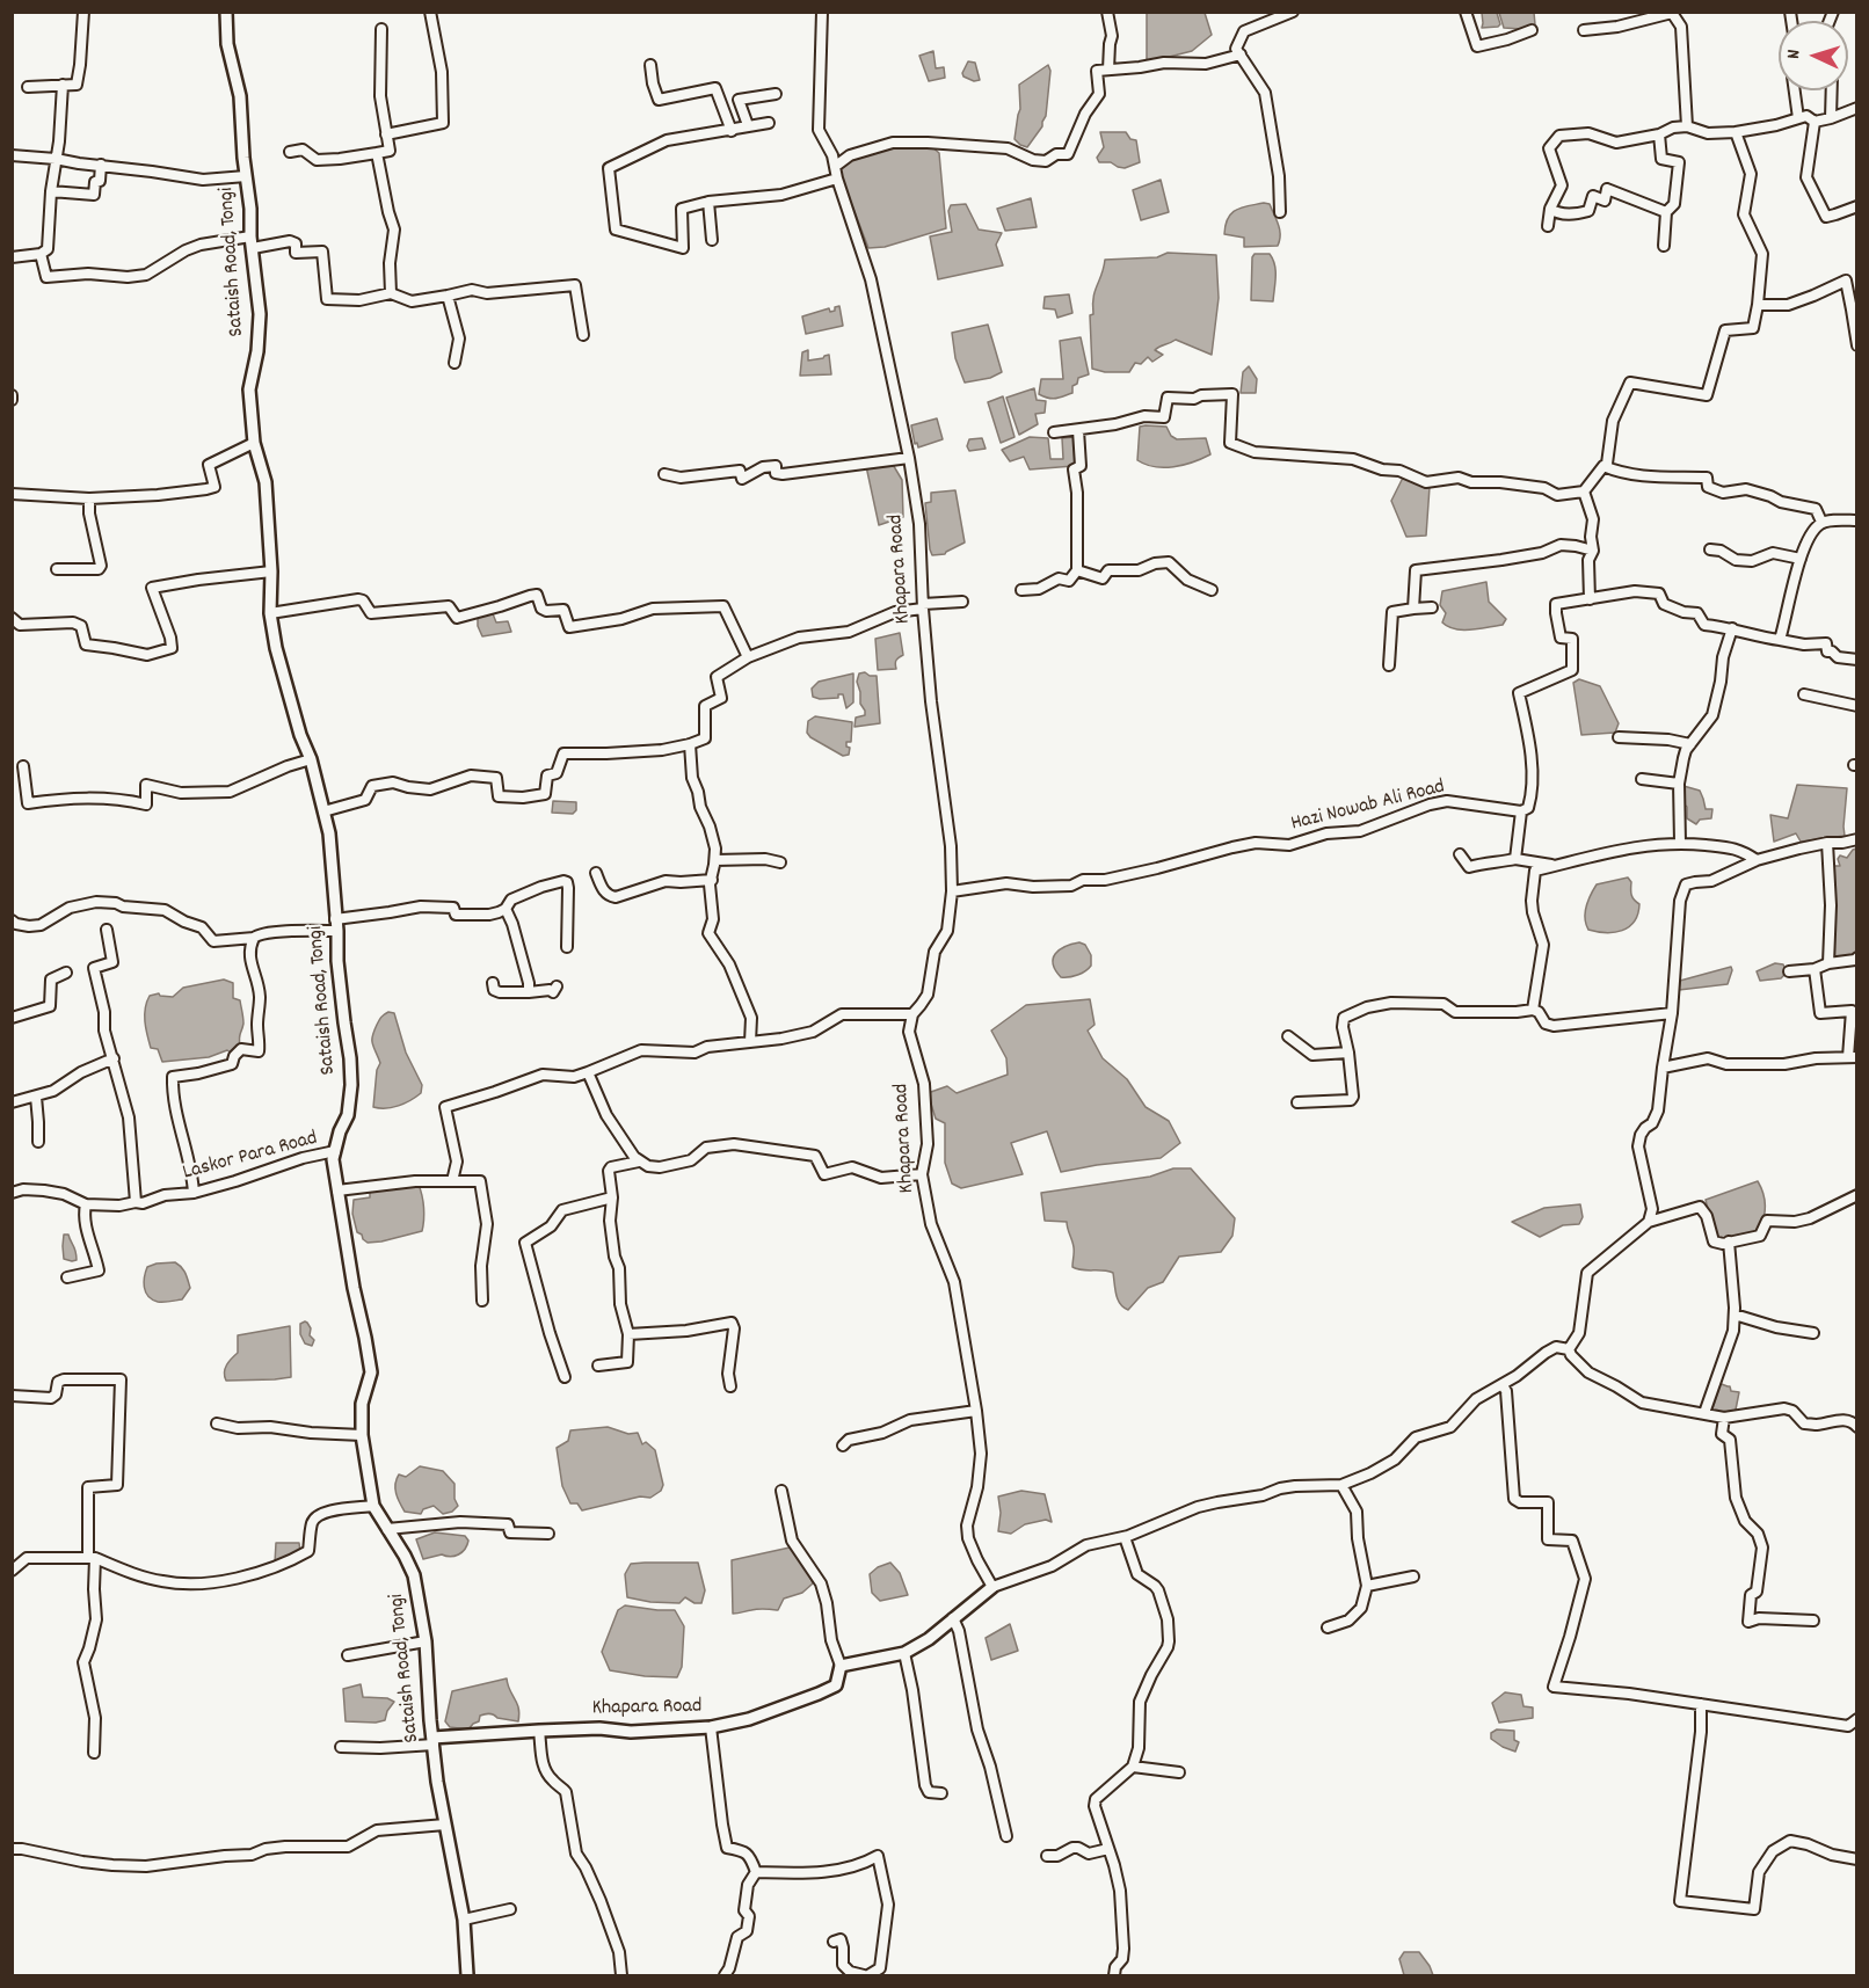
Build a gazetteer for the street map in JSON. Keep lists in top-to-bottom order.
{
  "streets": {
    "street": [
      "Sataish Road, Tongi",
      "Khapara Road",
      "Hazi Nowab Ali Road",
      "Laskor Para Road"
    ]
  },
  "crossings": [
    ["Sataish Road, Tongi", "Khapara Road"],
    ["Sataish Road, Tongi", "Laskor Para Road"],
    ["Khapara Road", "Hazi Nowab Ali Road"]
  ],
  "north": "left"
}
